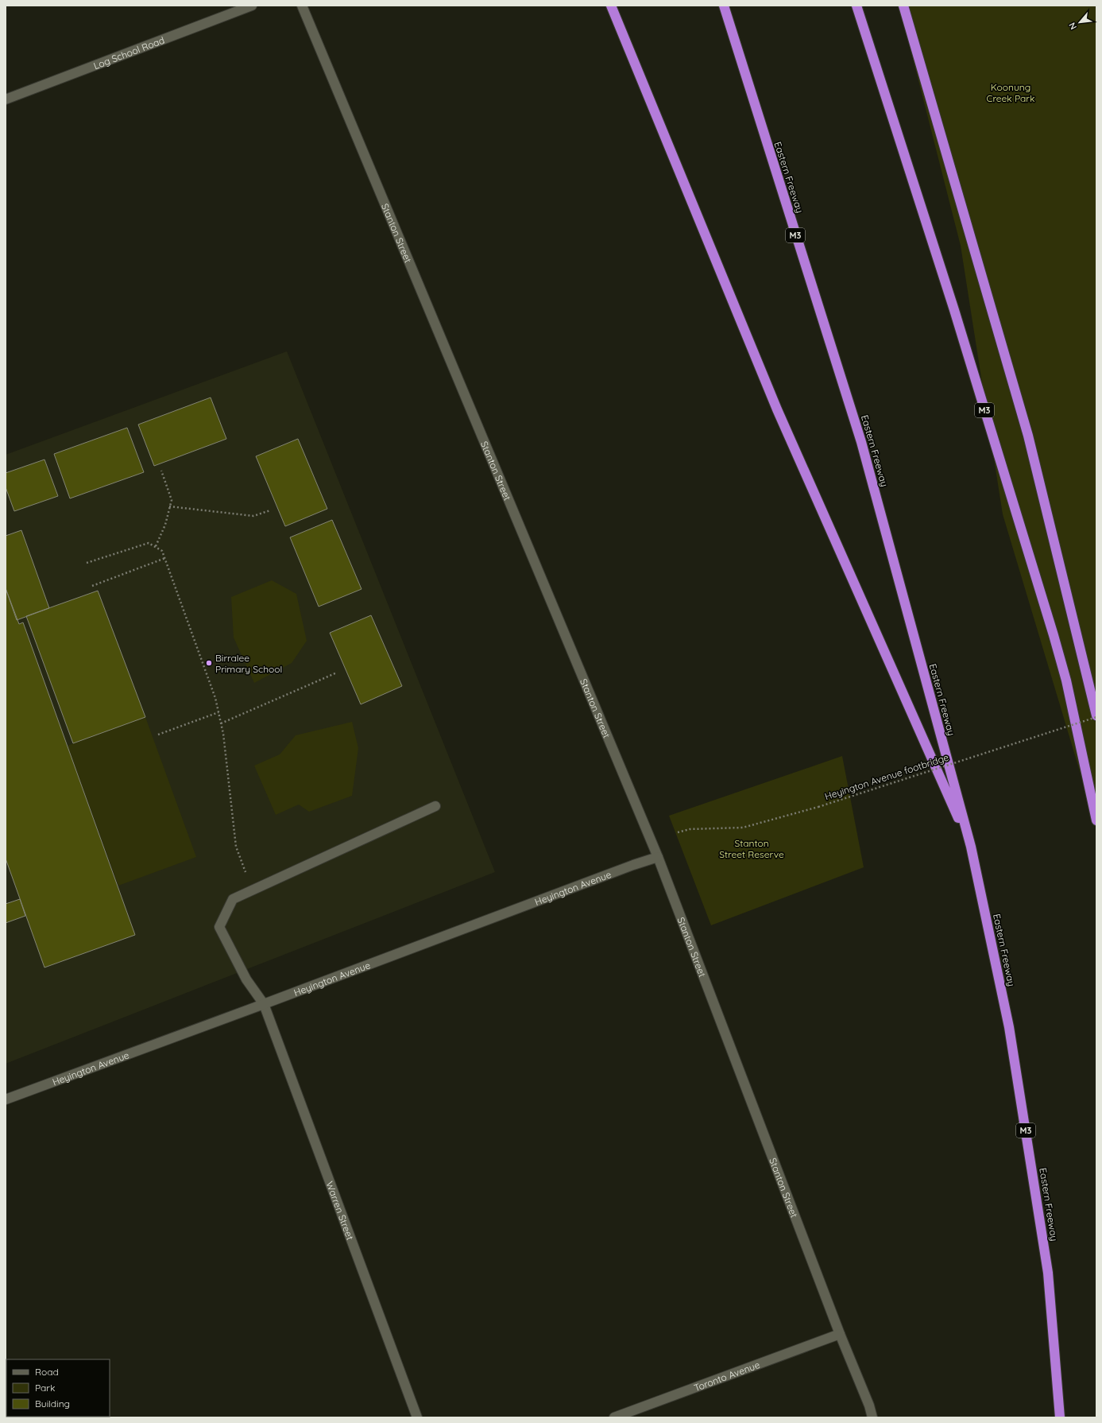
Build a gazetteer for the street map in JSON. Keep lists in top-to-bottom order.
{
  "streets": {
    "highway": ["Eastern Freeway", "M3"],
    "street": [
      "Log School Road",
      "Stanton Street",
      "Heyington Avenue",
      "Warren Street",
      "Toronto Avenue"
    ],
    "path": ["Heyington Avenue footbridge"]
  },
  "crossings": [
    ["Stanton Street", "Heyington Avenue"],
    ["Stanton Street", "Toronto Avenue"],
    ["Heyington Avenue", "Warren Street"]
  ],
  "parks": ["Koonung Creek Park", "Stanton Street Reserve"],
  "places": ["Birralee Primary School"],
  "legend": ["Road", "Park", "Building"],
  "north": "bottom left"
}
